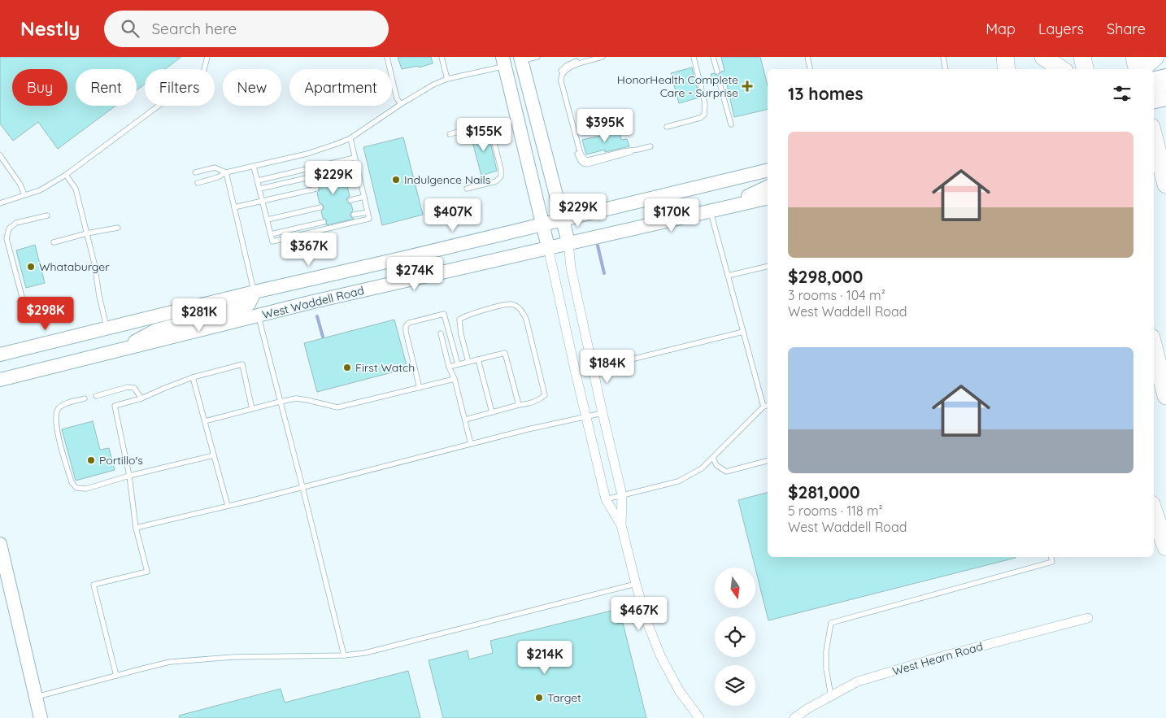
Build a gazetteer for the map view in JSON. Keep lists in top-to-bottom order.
{
  "streets": {
    "main road": ["West Waddell Road"],
    "street": ["West Hearn Road"]
  },
  "places": {
    "health": ["HonorHealth Complete Care - Surprise"],
    "other": [
      "Indulgence Nails",
      "Whataburger",
      "First Watch",
      "Portillo's",
      "Target"
    ]
  },
  "north": "bottom",
  "page": {
    "header": "Nestly",
    "search": "Search here",
    "nav": ["Map", "Layers", "Share"],
    "chip": [
      "Buy",
      "Rent",
      "Filters",
      "New",
      "Apartment"
    ],
    "heading": "13 homes",
    "price": [
      "$395K",
      "$155K",
      "$229K",
      "$229K",
      "$407K",
      "$170K",
      "$367K",
      "$274K",
      "$298K",
      "$281K",
      "$184K",
      "$467K",
      "$214K"
    ],
    "list": [
      {
        "name": "$298,000",
        "note": "3 rooms · 104 m² · West Waddell Road"
      },
      {
        "name": "$281,000",
        "note": "5 rooms · 118 m² · West Waddell Road"
      }
    ]
  }
}
